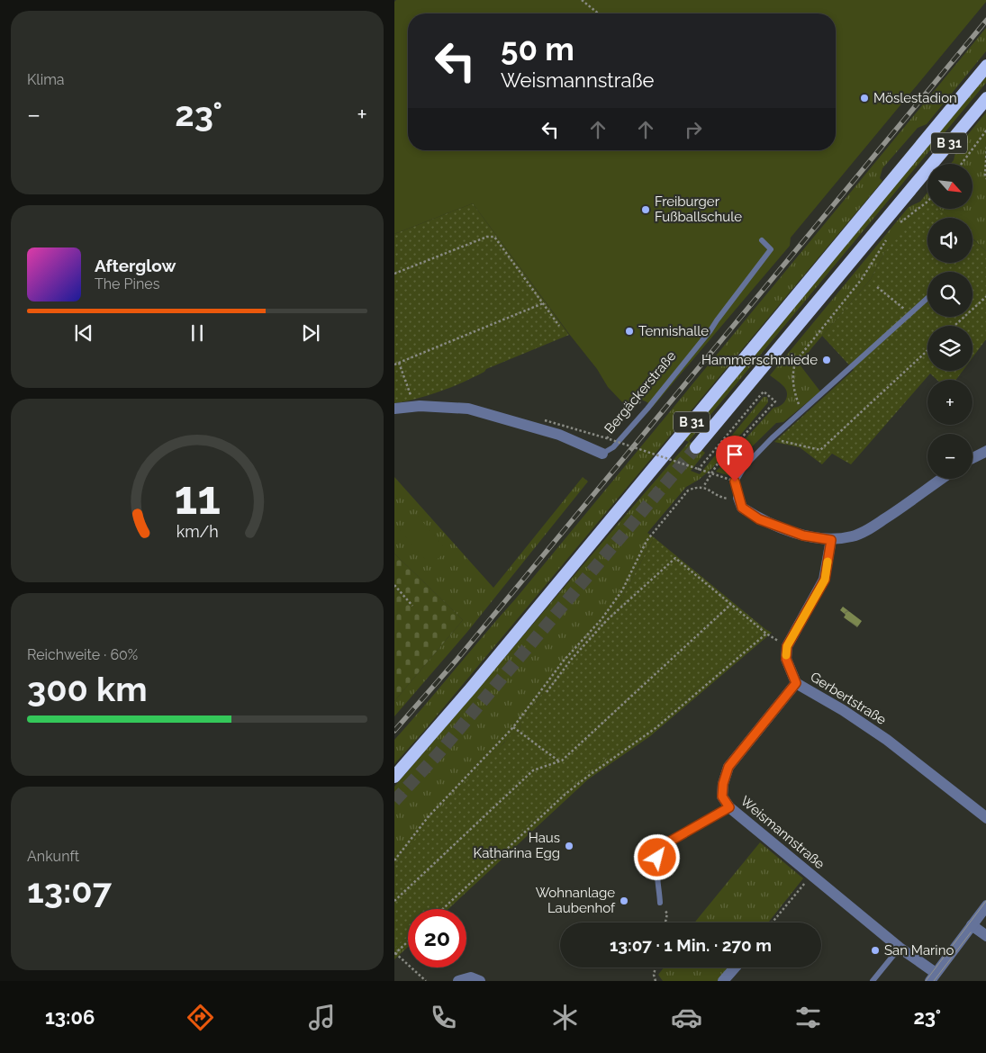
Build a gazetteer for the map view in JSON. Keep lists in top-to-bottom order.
{
  "streets": {
    "highway": ["B 31"],
    "street": ["Bergäckerstraße", "Gerbertstraße", "Weismannstraße"]
  },
  "crossings": [
    ["Gerbertstraße", "Weismannstraße"]
  ],
  "places": [
    "Möslestadion",
    "Freiburger Fußballschule",
    "Tennishalle",
    "Hammerschmiede",
    "Haus Katharina Egg",
    "Wohnanlage Laubenhof",
    "San Marino"
  ],
  "north": "bottom right",
  "page": {
    "tile": [
      "Klima",
      ["Reichweite · 60%", "300 km"],
      ["Ankunft", "13:07"]
    ],
    "turn": ["50 m", "Weismannstraße"],
    "heat": ["−", "23°", "+"],
    "map_buttons": ["+", "−"],
    "song": ["Afterglow", "The Pines"],
    "limit": "20",
    "trip": "13:07 · 1 Min. · 270 m",
    "tabs": ["13:06", "23°"],
    "gauge": ["11", "km/h"]
  }
}
